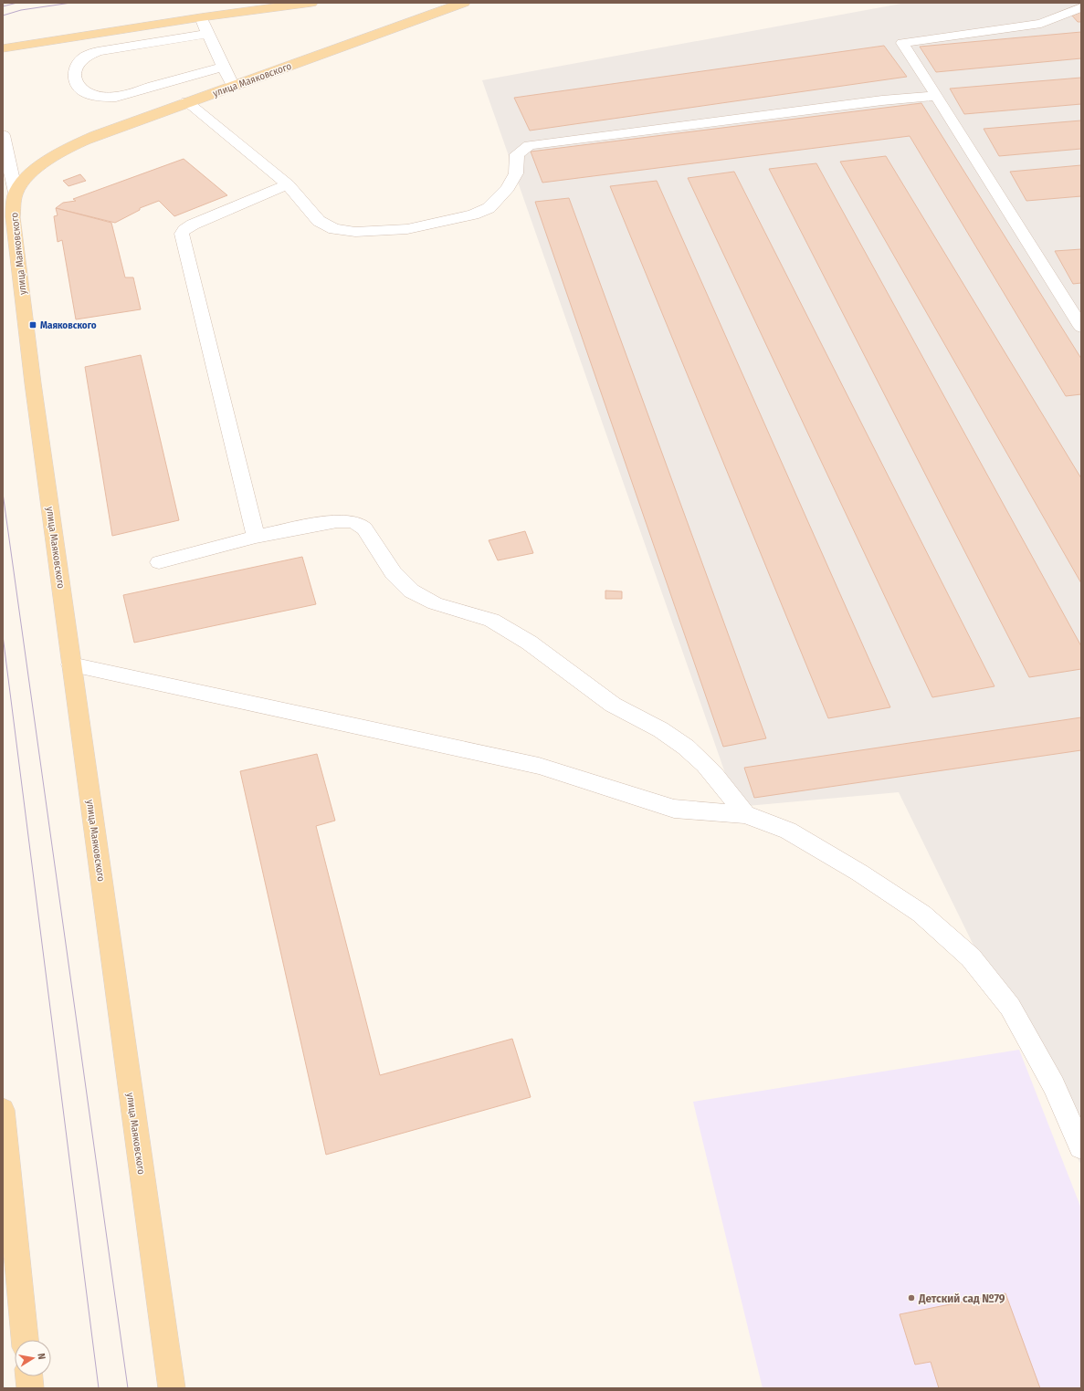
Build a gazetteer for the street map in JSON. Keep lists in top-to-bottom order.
{
  "streets": {
    "main road": ["улица Маяковского"]
  },
  "places": {
    "transit": ["Маяковского"],
    "other": ["Детский сад №79"]
  },
  "north": "right"
}
